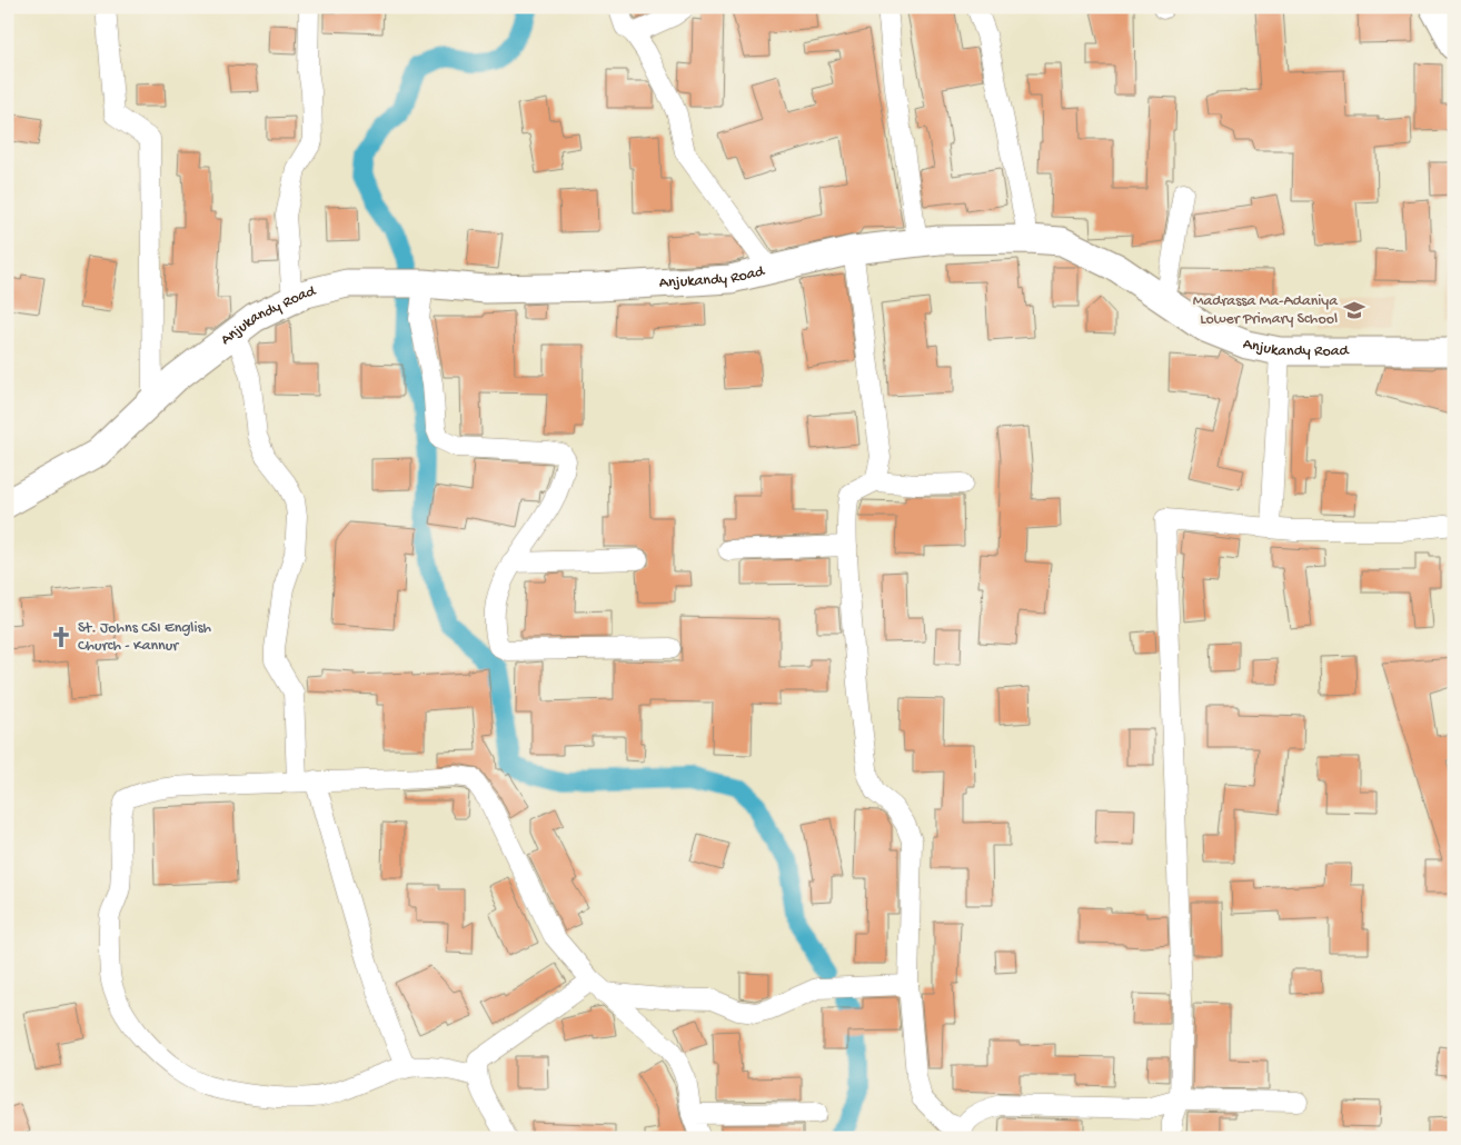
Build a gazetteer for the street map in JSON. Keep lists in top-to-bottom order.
{
  "streets": {
    "street": ["Anjukandy Road"]
  },
  "places": {
    "school or university": ["Madrassa Ma-Adaniya Lower Primary School"],
    "church": ["St. Johns CSI English Church - Kannur"]
  }
}
